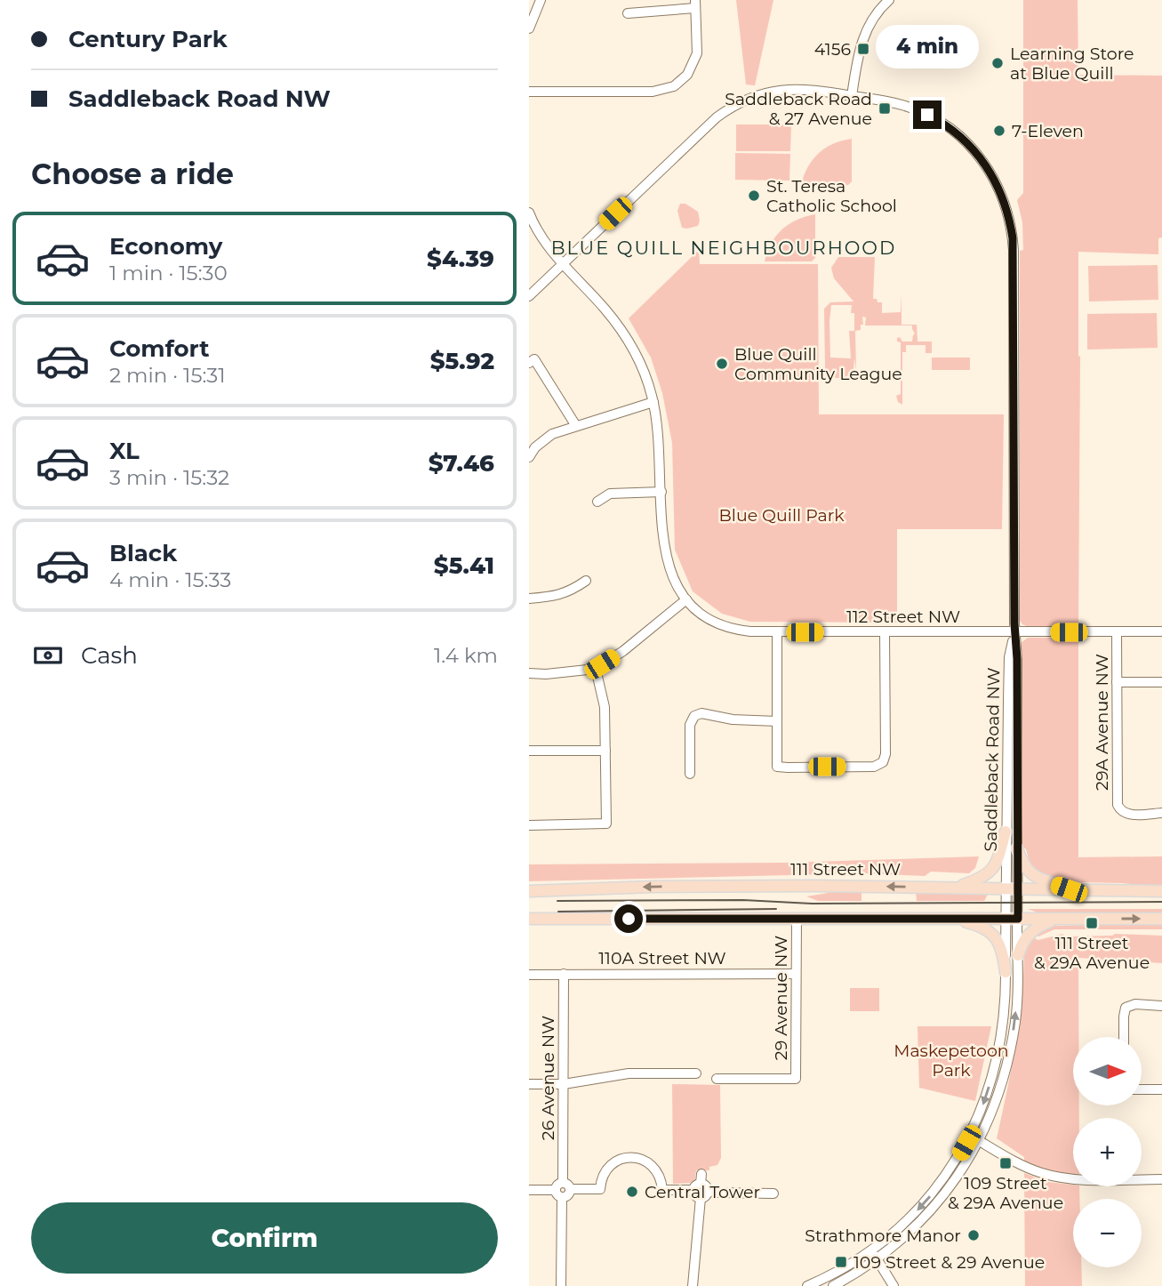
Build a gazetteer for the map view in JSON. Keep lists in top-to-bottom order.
{
  "streets": {
    "main road": ["111 Street NW"],
    "street": [
      "112 Street NW",
      "29A Avenue NW",
      "Saddleback Road NW",
      "110A Street NW",
      "29 Avenue NW",
      "26 Avenue NW"
    ]
  },
  "crossings": [
    ["112 Street NW", "29A Avenue NW"],
    ["112 Street NW", "Saddleback Road NW"],
    ["Saddleback Road NW", "111 Street NW"],
    ["110A Street NW", "29 Avenue NW"],
    ["110A Street NW", "26 Avenue NW"]
  ],
  "districts": ["BLUE QUILL NEIGHBOURHOOD"],
  "parks": ["Blue Quill Park", "Maskepetoon Park"],
  "places": {
    "transit": [
      "4156",
      "Saddleback Road & 27 Avenue",
      "111 Street & 29A Avenue",
      "109 Street & 29A Avenue",
      "109 Street & 29 Avenue"
    ],
    "other": [
      "Learning Store at Blue Quill",
      "7-Eleven",
      "St. Teresa Catholic School",
      "Blue Quill Community League",
      "Central Tower",
      "Strathmore Manor"
    ]
  },
  "north": "right",
  "page": {
    "banner": ["Century Park", "Saddleback Road NW"],
    "bubble": "4 min",
    "heading": "Choose a ride",
    "list": [
      {
        "name": "Economy",
        "note": "1 min · 15:30",
        "value": "$4.39"
      },
      {
        "name": "Comfort",
        "note": "2 min · 15:31",
        "value": "$5.92"
      },
      {
        "name": "XL",
        "note": "3 min · 15:32",
        "value": "$7.46"
      },
      {
        "name": "Black",
        "note": "4 min · 15:33",
        "value": "$5.41"
      }
    ],
    "pay": ["Cash", "1.4 km"],
    "map_buttons": ["+", "−"],
    "buttons": "Confirm"
  }
}
